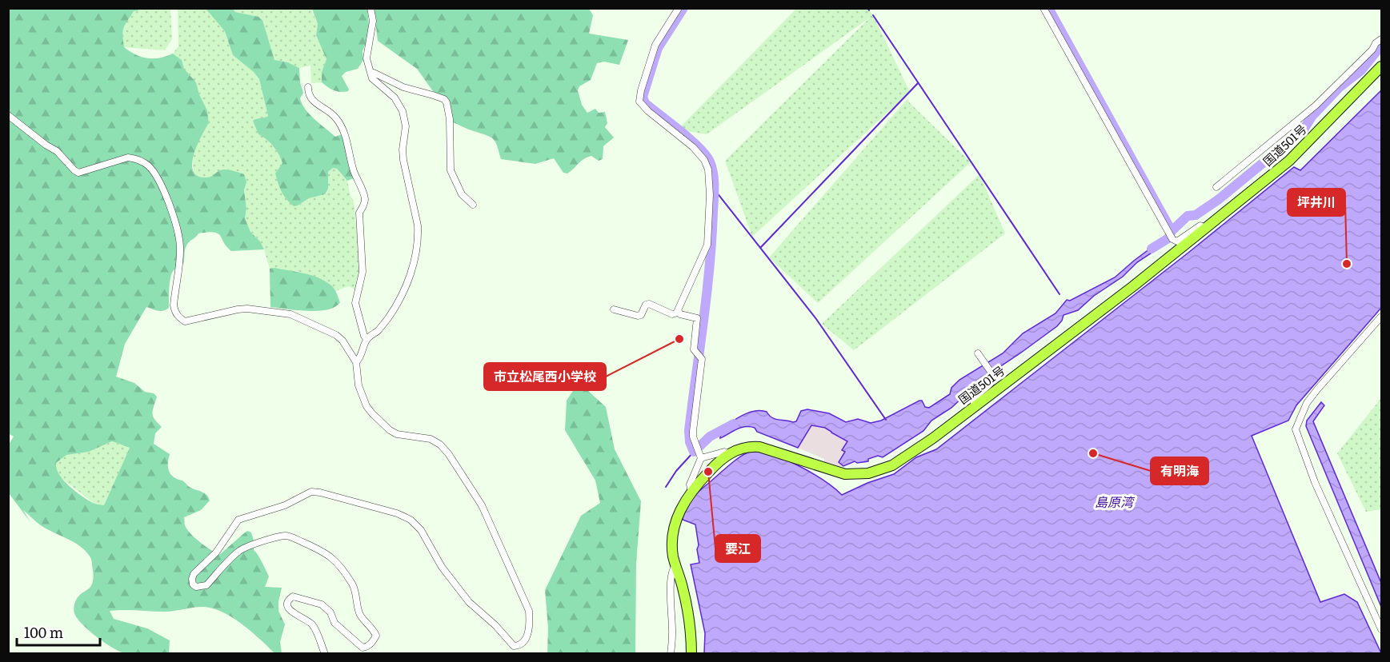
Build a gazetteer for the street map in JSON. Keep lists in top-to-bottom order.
{
  "streets": {
    "highway": ["国道501号"]
  },
  "water": ["島原湾"],
  "places": [
    "坪井川",
    "市立松尾西小学校",
    "有明海",
    "要江"
  ],
  "scale_bar": "100 m"
}
